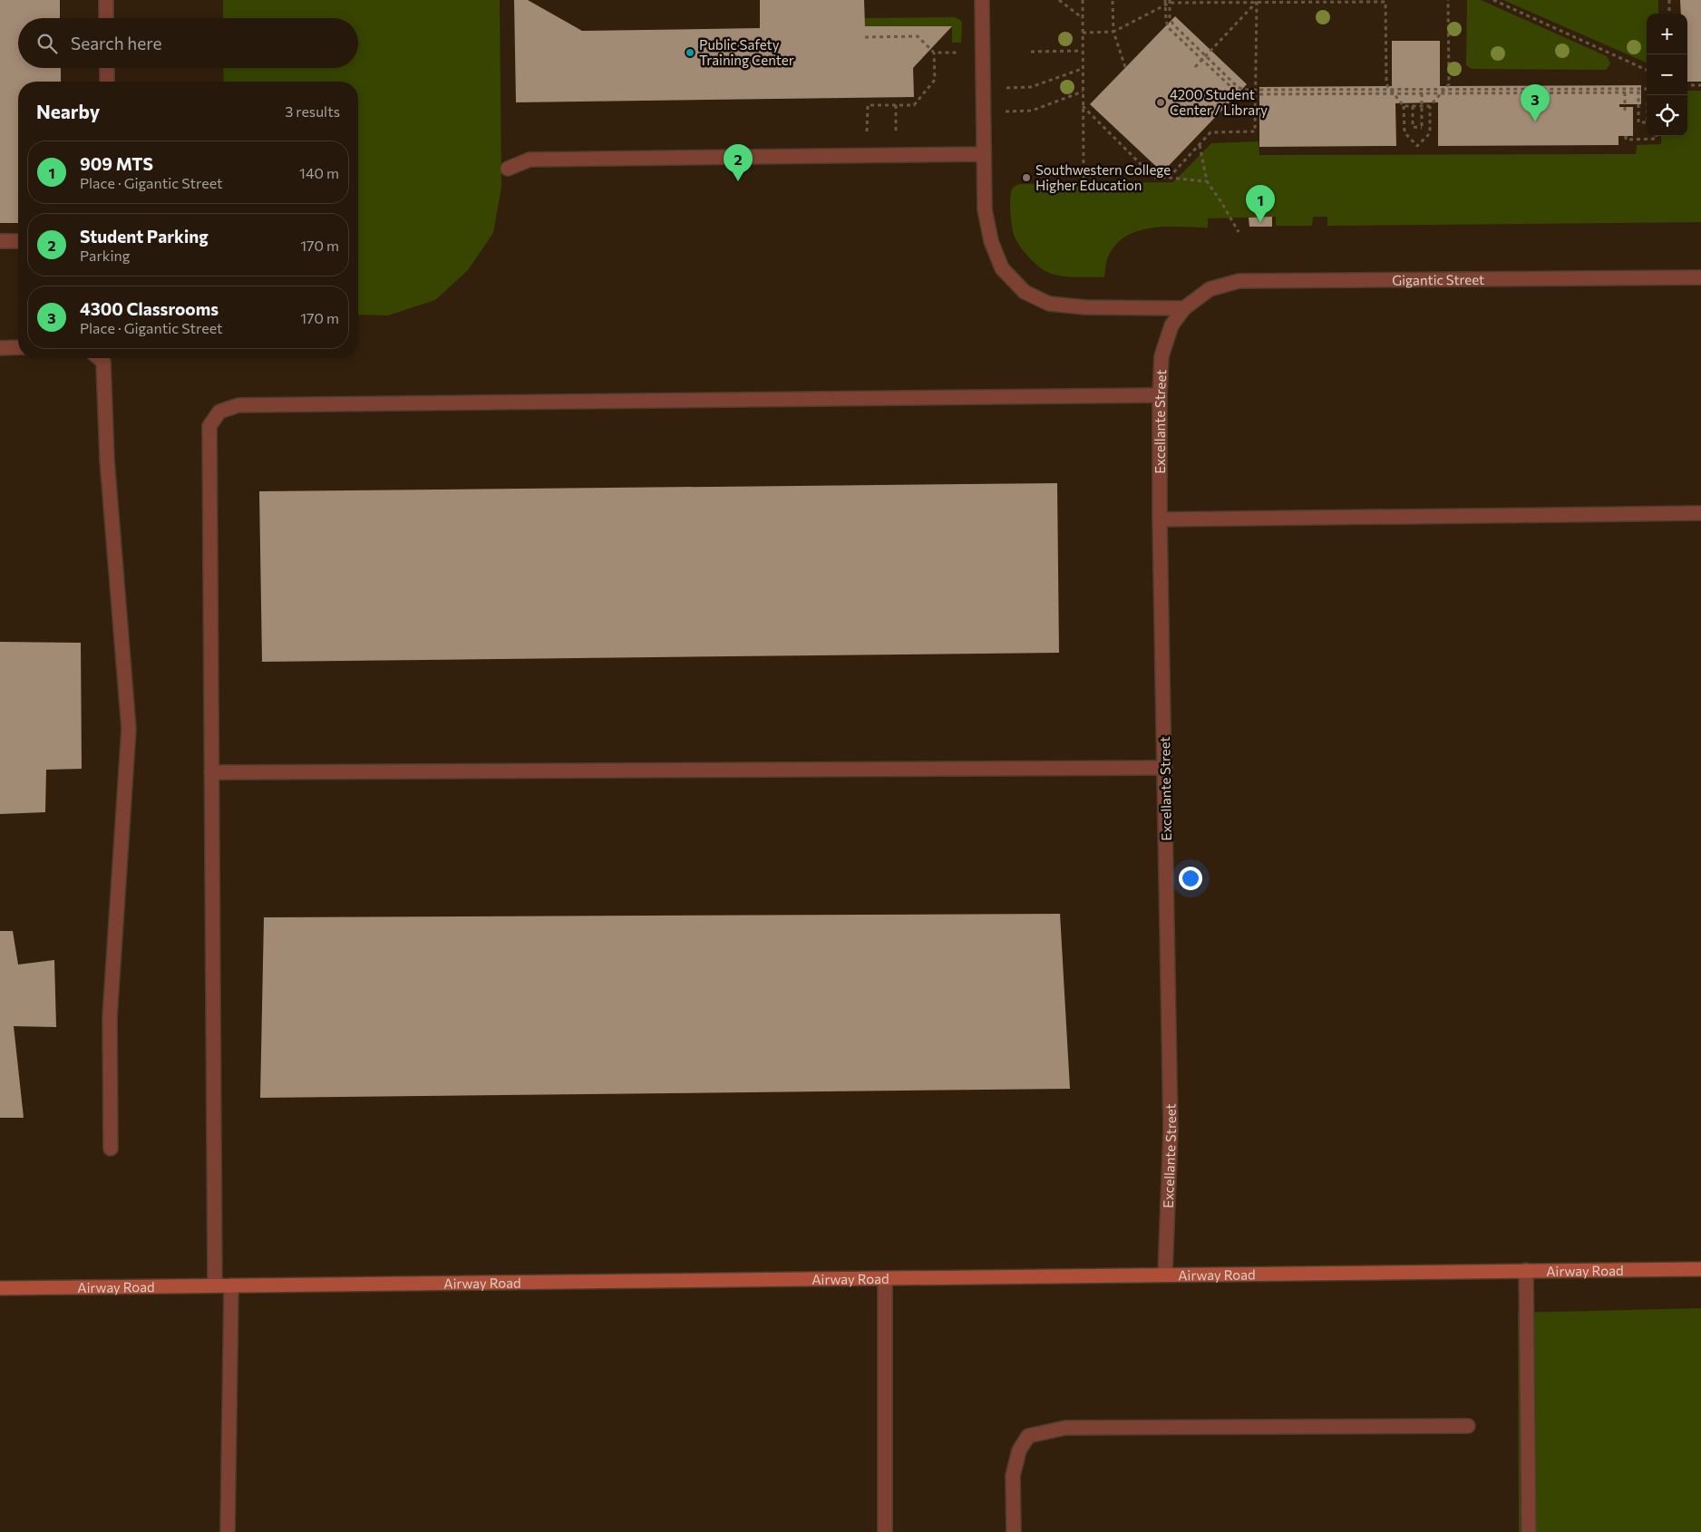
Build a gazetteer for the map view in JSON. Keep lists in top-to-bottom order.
{
  "streets": {
    "street": ["Gigantic Street", "Excellante Street", "Airway Road"]
  },
  "crossings": [
    ["Gigantic Street", "Excellante Street"],
    ["Excellante Street", "Airway Road"]
  ],
  "places": ["Public Safety Training Center", "4200 Student Center / Library", "Southwestern College Higher Education"],
  "page": {
    "map_buttons": ["+", "−"],
    "search": "Search here",
    "heading": ["Nearby", "3 results"],
    "pins": ["3", "2", "1"],
    "list": [
      {
        "mark": "1",
        "name": "909 MTS",
        "note": "Place · Gigantic Street",
        "value": "140 m"
      },
      {
        "mark": "2",
        "name": "Student Parking",
        "note": "Parking",
        "value": "170 m"
      },
      {
        "mark": "3",
        "name": "4300 Classrooms",
        "note": "Place · Gigantic Street",
        "value": "170 m"
      }
    ]
  }
}
